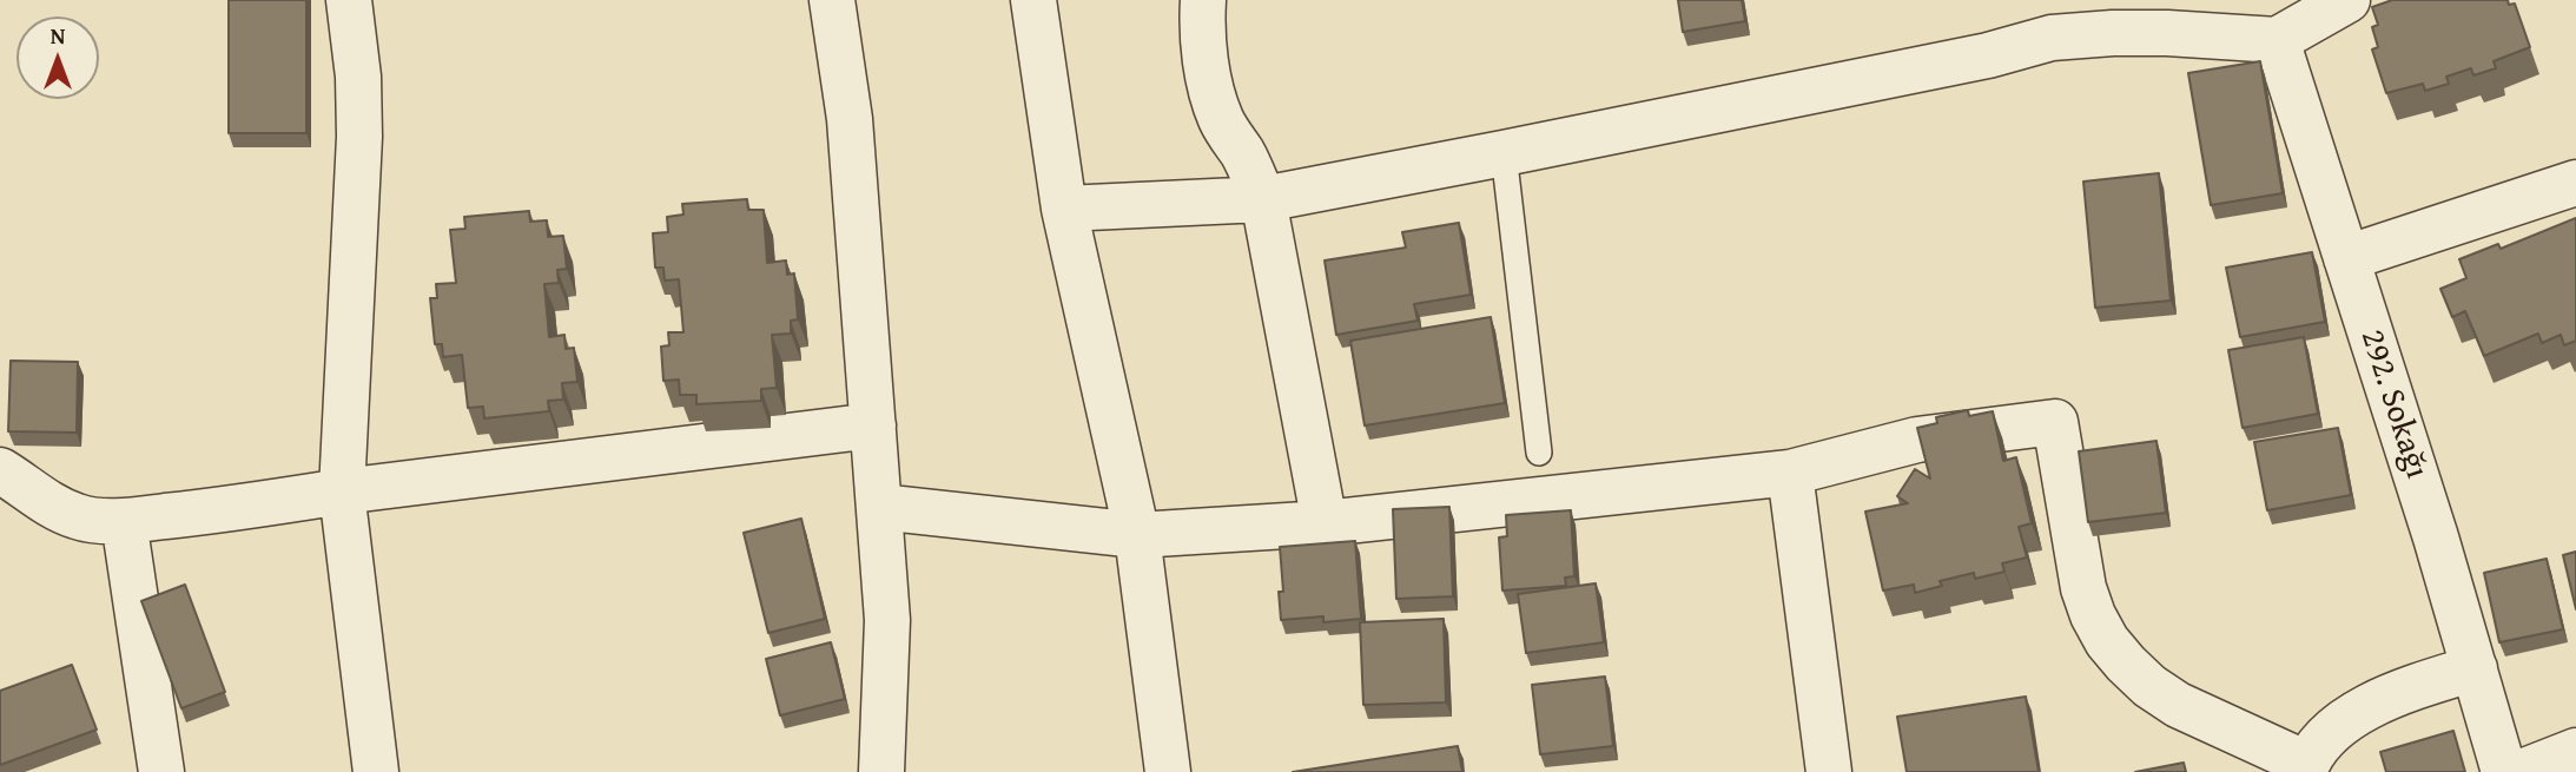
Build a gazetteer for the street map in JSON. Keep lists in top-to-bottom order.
{
  "streets": {
    "street": ["292. Sokağı"]
  },
  "north": "top"
}
